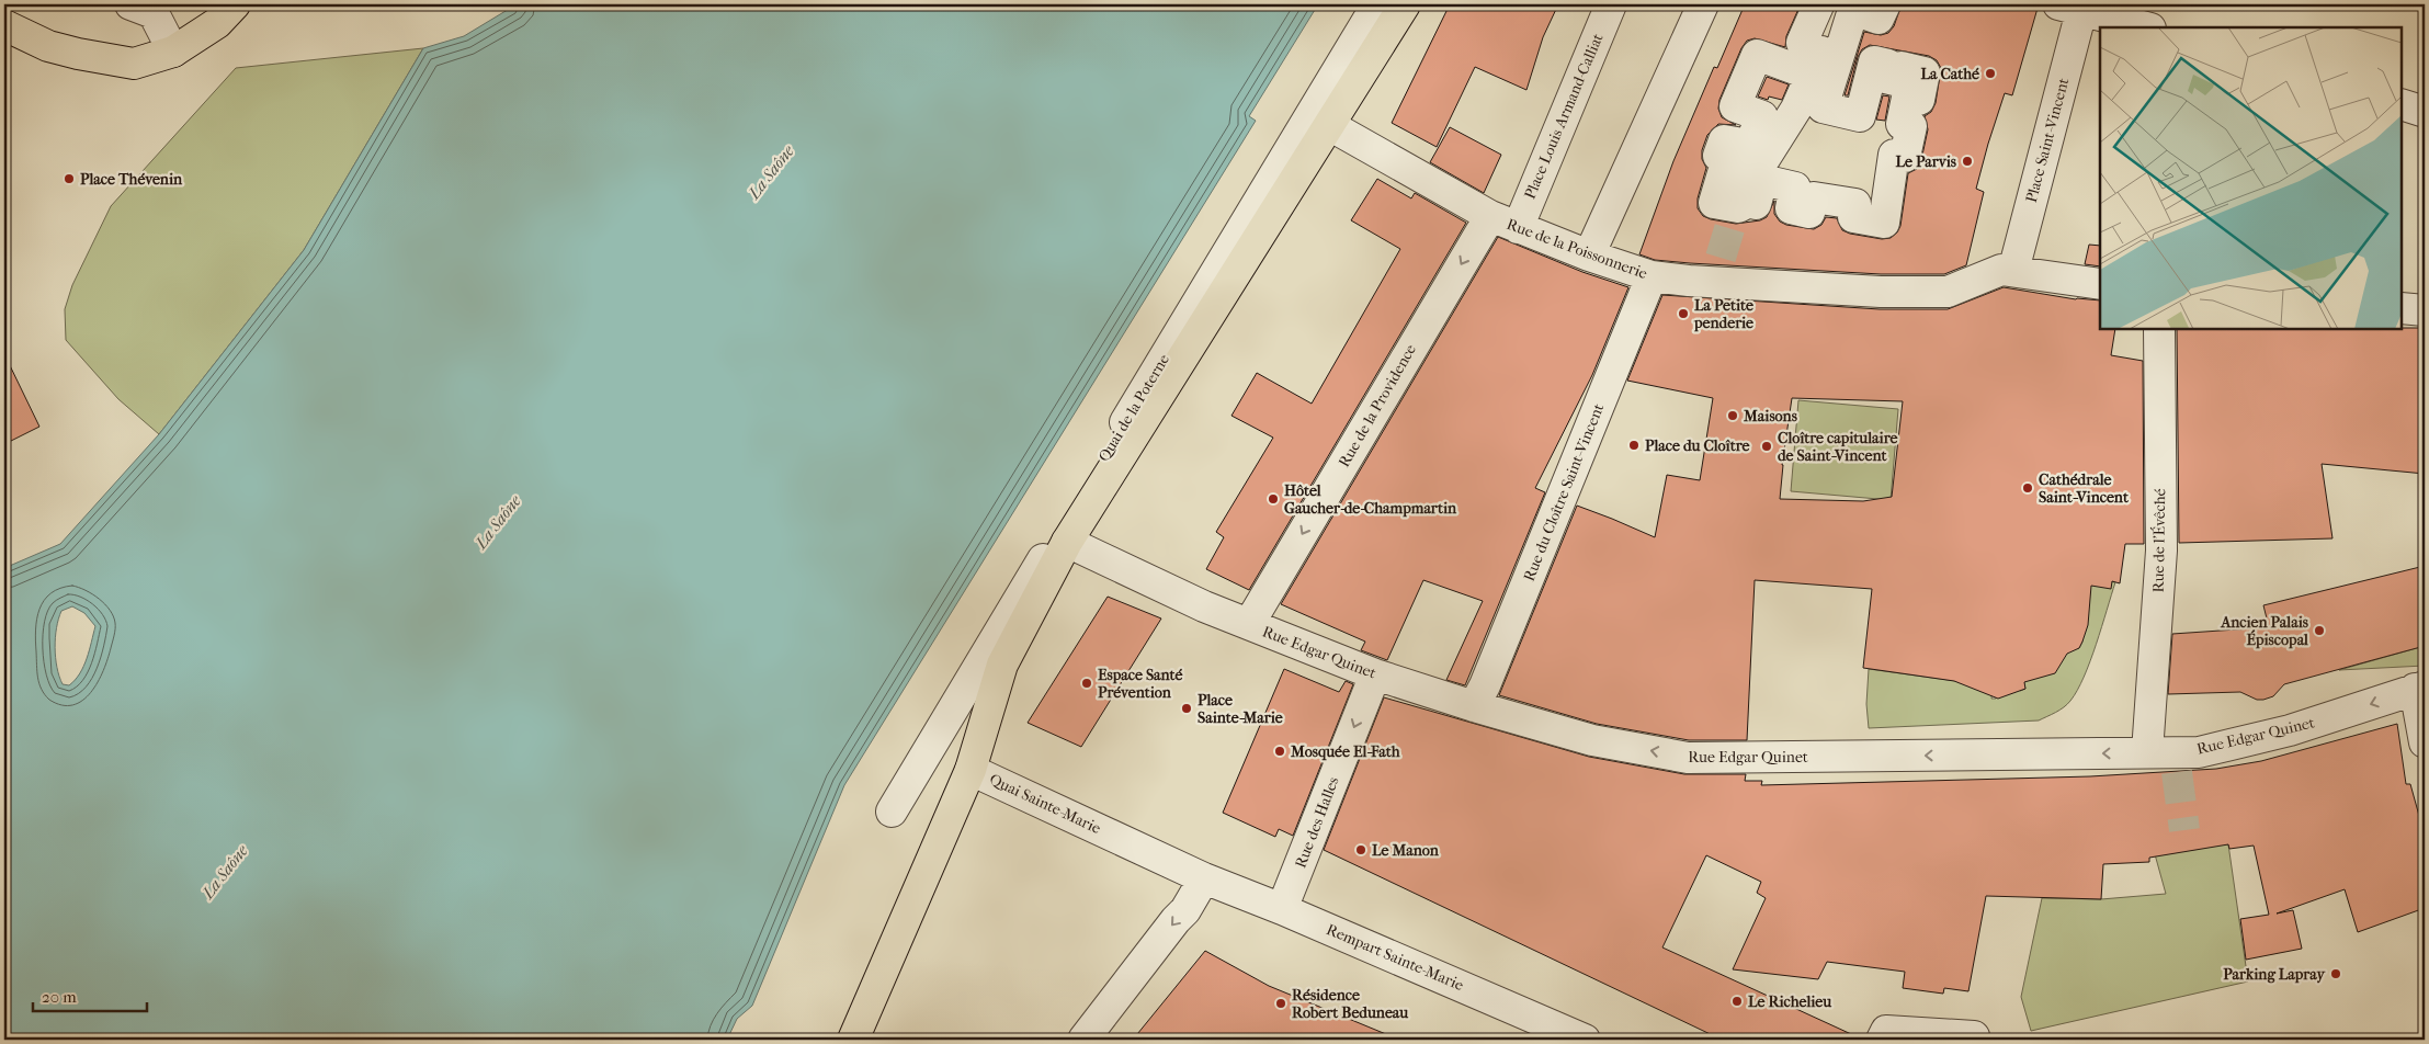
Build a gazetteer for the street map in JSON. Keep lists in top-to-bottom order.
{
  "streets": {
    "main road": ["Quai de la Poterne", "Quai Sainte-Marie"],
    "street": [
      "Place Louis Armand-Calliat",
      "Place Saint-Vincent",
      "Rue de la Poissonnerie",
      "Rue de la Providence",
      "Rue du Cloître Saint-Vincent",
      "Rue de l'Évêché",
      "Rue Edgar Quinet",
      "Rue des Halles",
      "Rempart Sainte-Marie"
    ]
  },
  "crossings": [
    ["Place Louis Armand-Calliat", "Rue de la Poissonnerie"],
    ["Place Saint-Vincent", "Rue de la Poissonnerie"],
    ["Rue de la Poissonnerie", "Rue de la Providence"],
    ["Rue de la Poissonnerie", "Quai de la Poterne"],
    ["Rue de la Poissonnerie", "Rue du Cloître Saint-Vincent"],
    ["Rue de la Providence", "Rue Edgar Quinet"],
    ["Quai de la Poterne", "Rue Edgar Quinet"],
    ["Quai de la Poterne", "Quai Sainte-Marie"],
    ["Rue du Cloître Saint-Vincent", "Rue Edgar Quinet"],
    ["Rue de l'Évêché", "Rue Edgar Quinet"],
    ["Rue Edgar Quinet", "Rue des Halles"],
    ["Quai Sainte-Marie", "Rempart Sainte-Marie"],
    ["Rue des Halles", "Rempart Sainte-Marie"]
  ],
  "one_way": ["Rue de la Providence", "Rue Edgar Quinet", "Rue des Halles"],
  "water": ["La Saône"],
  "places": [
    "La Cathé",
    "Le Parvis",
    "Place Thévenin",
    "La Petite penderie",
    "Maisons",
    "Place du Cloître",
    "Cloître capitulaire de Saint-Vincent",
    "Cathédrale Saint-Vincent",
    "Hôtel Gaucher-de-Champmartin",
    "Ancien Palais Épiscopal",
    "Espace Santé Prévention",
    "Place Sainte-Marie",
    "Mosquée El-Fath",
    "Le Manon",
    "Parking Lapray",
    "Le Richelieu",
    "Résidence Robert Beduneau"
  ],
  "scale_bar": "20 m"
}
